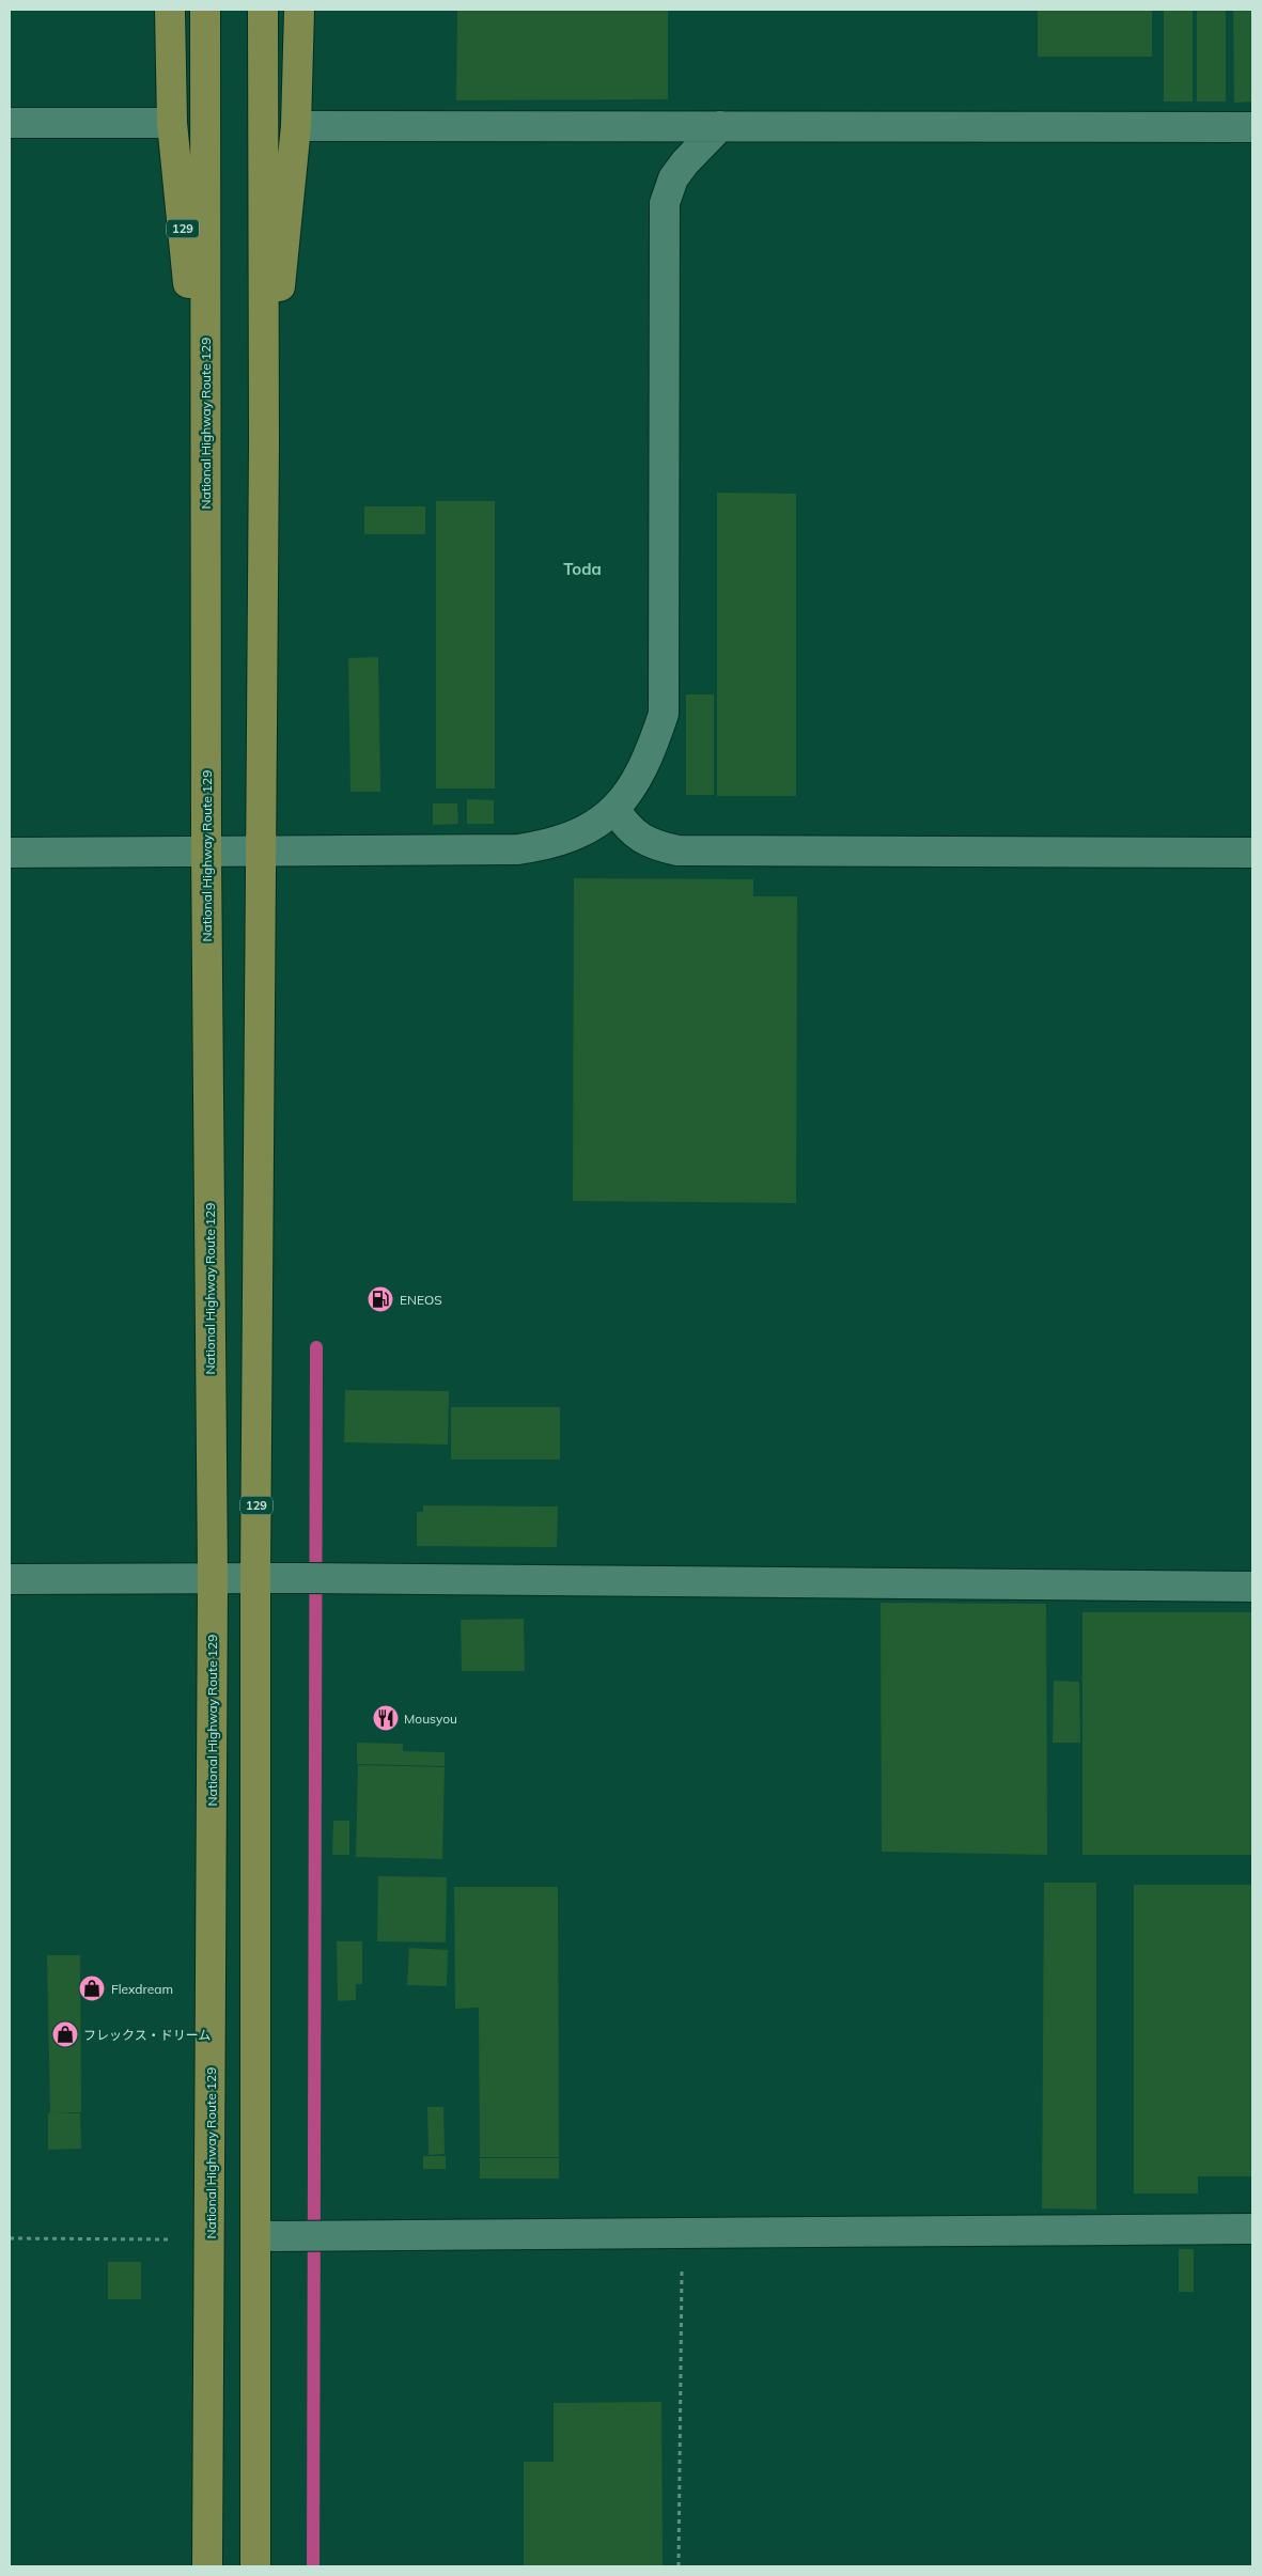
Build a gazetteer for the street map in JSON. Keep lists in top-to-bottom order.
{
  "streets": {
    "highway": ["129", "National Highway Route 129"]
  },
  "crossings": [
    ["129", "National Highway Route 129"]
  ],
  "districts": ["Toda"],
  "places": {
    "fuel station": ["ENEOS"],
    "restaurant": ["Mousyou"],
    "shop": ["Flexdream", "フレックス・ドリーム"]
  }
}
